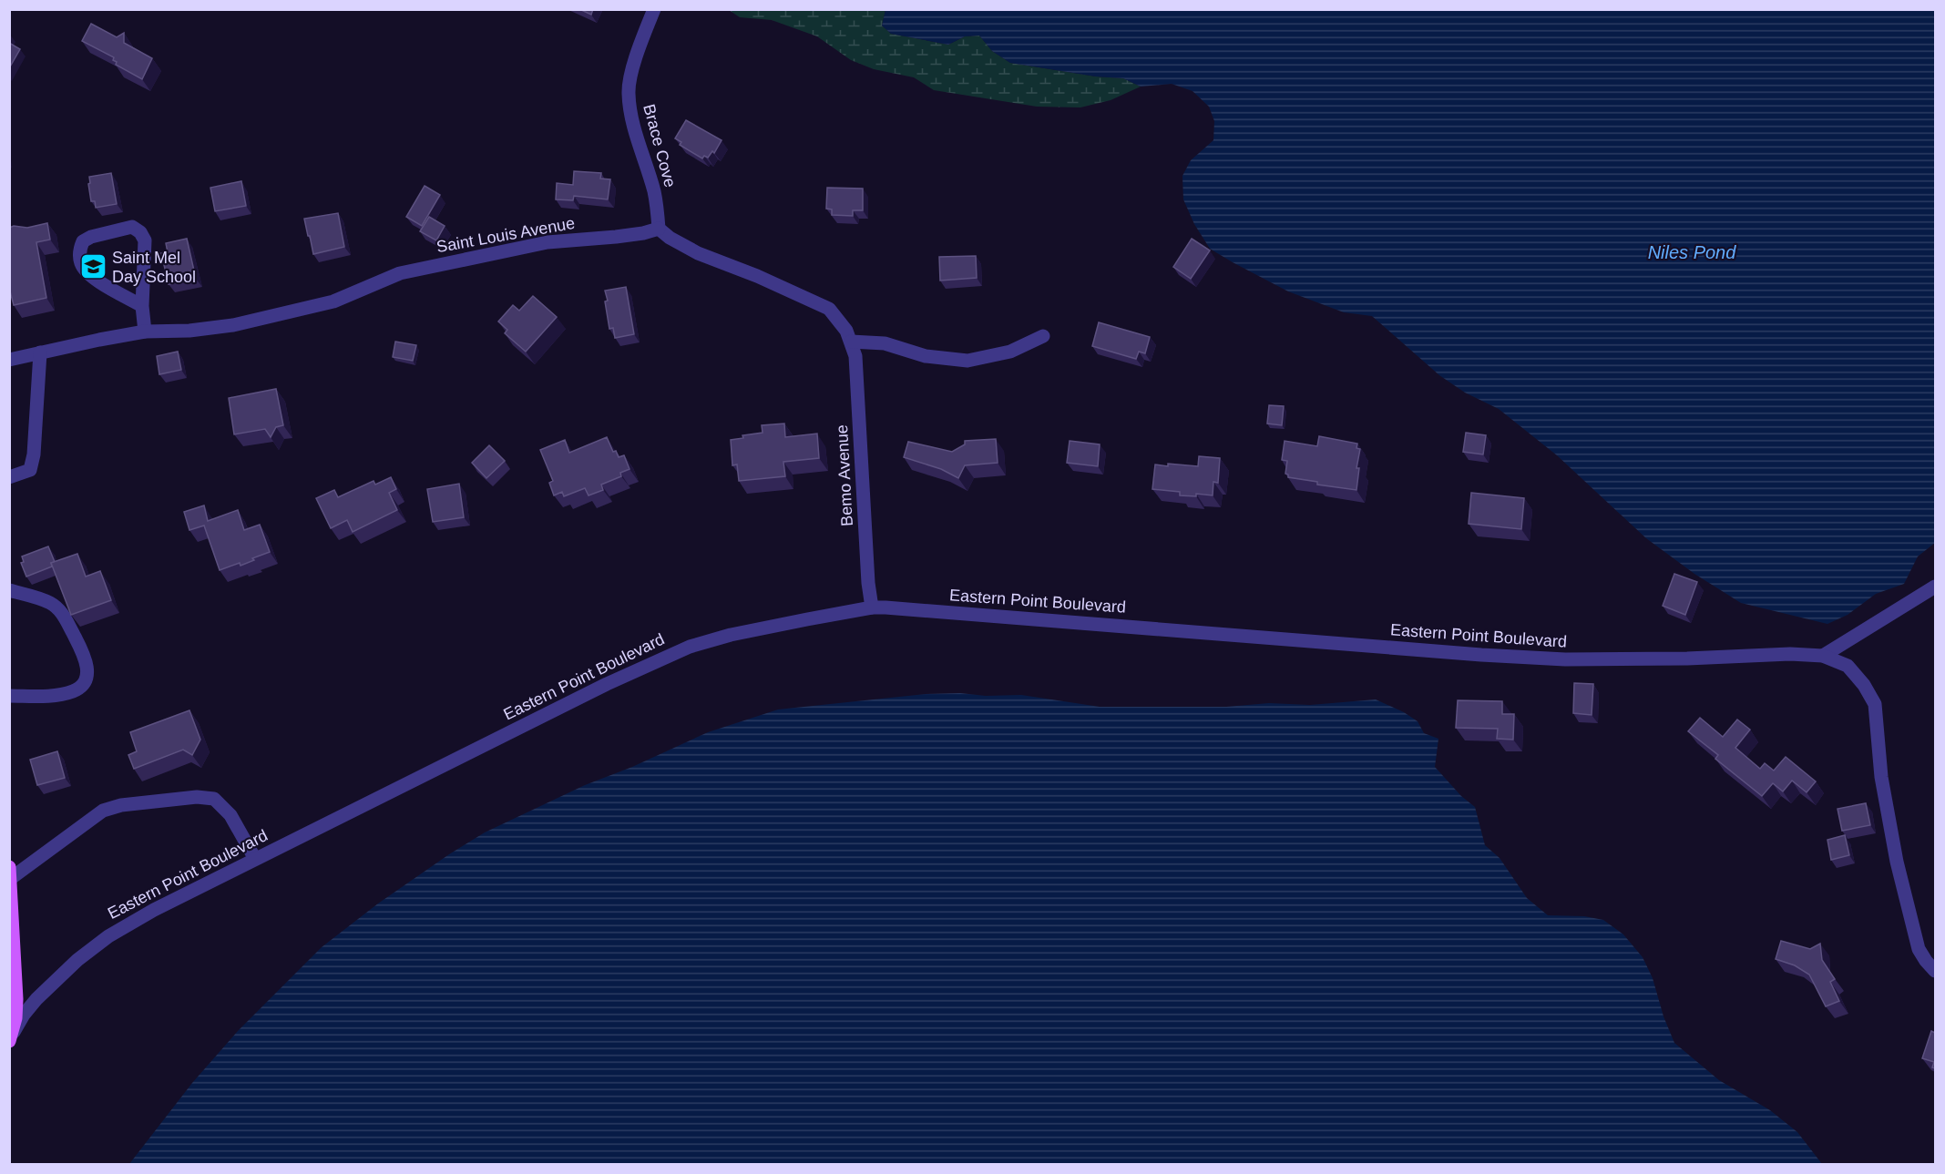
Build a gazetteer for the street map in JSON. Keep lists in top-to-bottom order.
{
  "streets": {
    "street": [
      "Brace Cove",
      "Saint Louis Avenue",
      "Bemo Avenue",
      "Eastern Point Boulevard"
    ]
  },
  "crossings": [
    ["Brace Cove", "Saint Louis Avenue"],
    ["Bemo Avenue", "Eastern Point Boulevard"]
  ],
  "water": ["Niles Pond"],
  "places": {
    "school or university": ["Saint Mel Day School"]
  }
}
